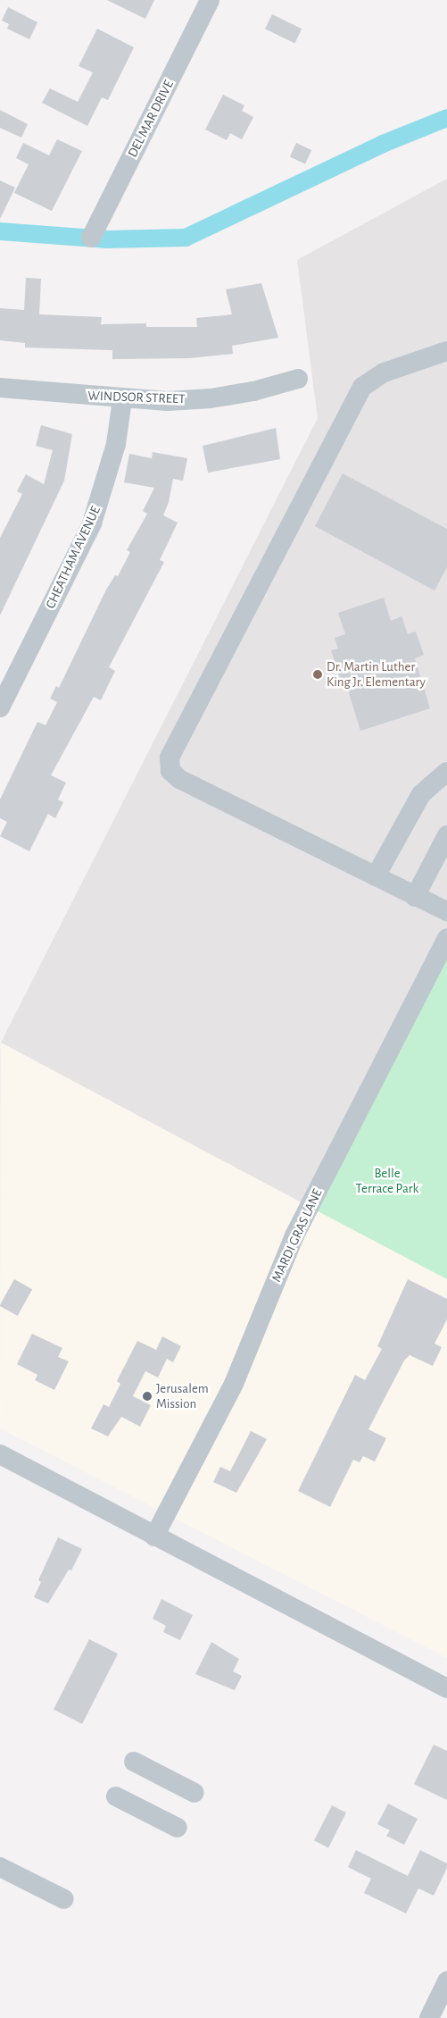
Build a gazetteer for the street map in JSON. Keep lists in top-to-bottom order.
{
  "streets": {
    "street": [
      "DEL MAR DRIVE",
      "WINDSOR STREET",
      "CHEATHAM AVENUE",
      "MARDI GRAS LANE"
    ]
  },
  "crossings": [
    ["WINDSOR STREET", "CHEATHAM AVENUE"]
  ],
  "parks": ["Belle Terrace Park"],
  "places": ["Dr. Martin Luther King Jr. Elementary", "Jerusalem Mission"]
}
